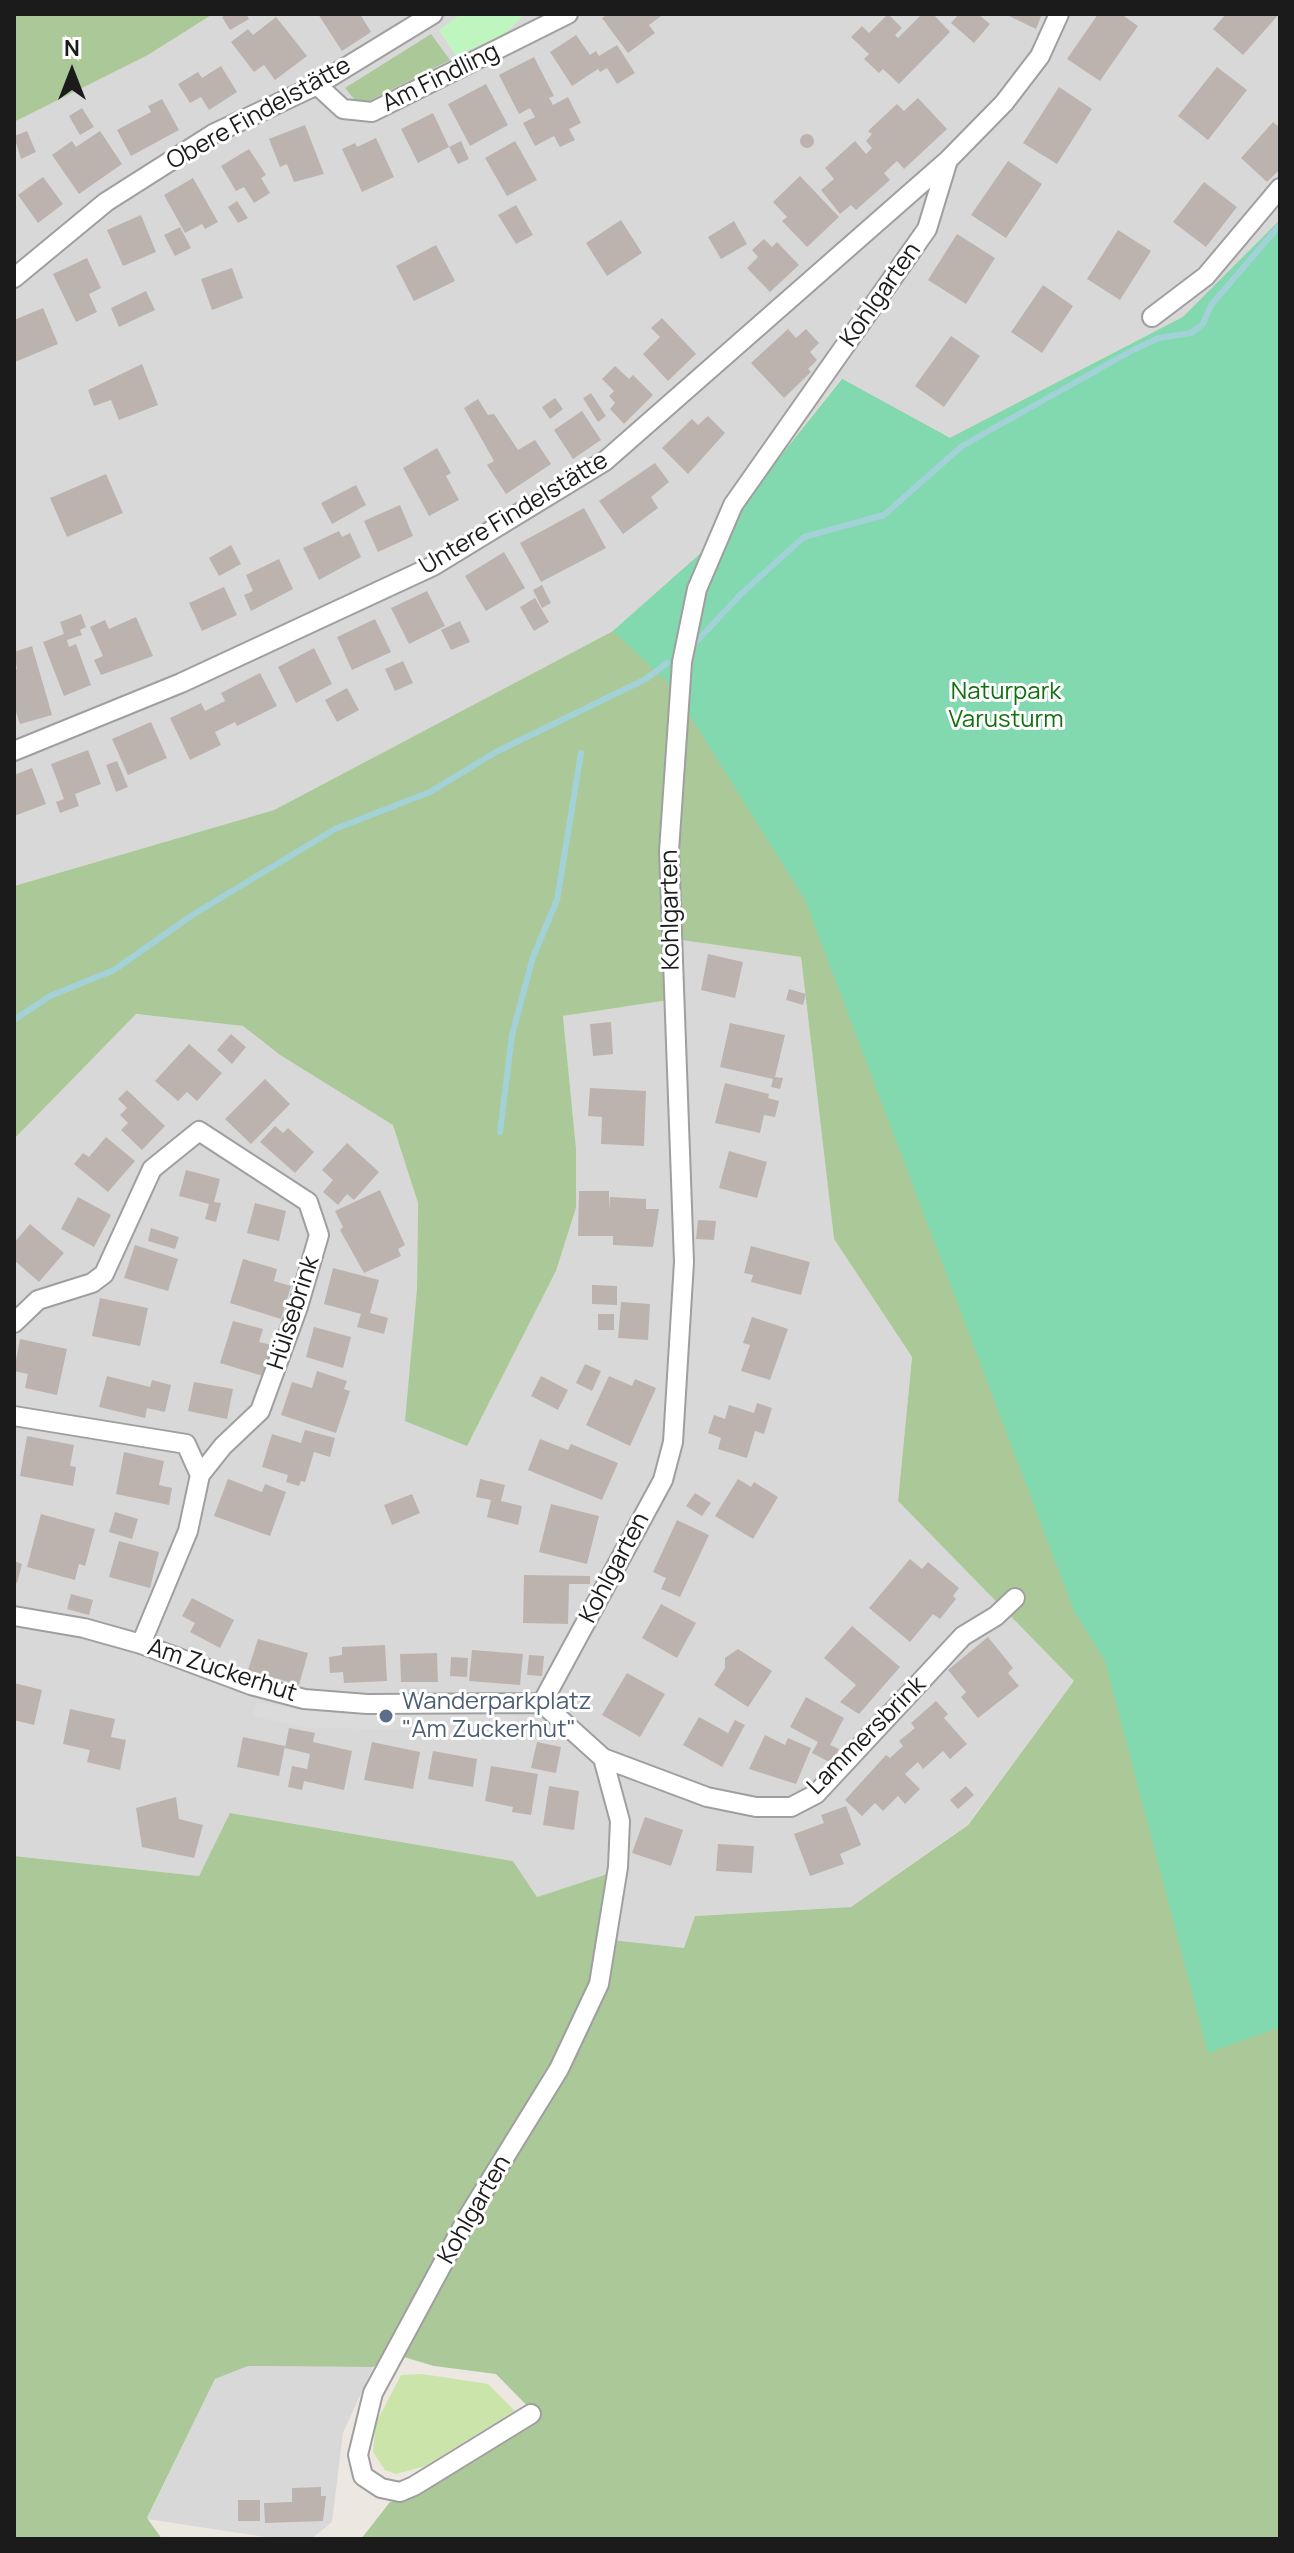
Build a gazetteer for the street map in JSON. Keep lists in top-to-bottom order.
{
  "streets": {
    "street": [
      "Am Findling",
      "Obere Findelstätte",
      "Kohlgarten",
      "Untere Findelstätte",
      "Hülsebrink",
      "Am Zuckerhut",
      "Lammersbrink"
    ]
  },
  "crossings": [
    ["Am Findling", "Obere Findelstätte"],
    ["Kohlgarten", "Untere Findelstätte"],
    ["Kohlgarten", "Am Zuckerhut"],
    ["Kohlgarten", "Lammersbrink"],
    ["Hülsebrink", "Am Zuckerhut"]
  ],
  "parks": ["Naturpark Varusturm"],
  "places": ["Wanderparkplatz \"Am Zuckerhut\""],
  "north": "top"
}
